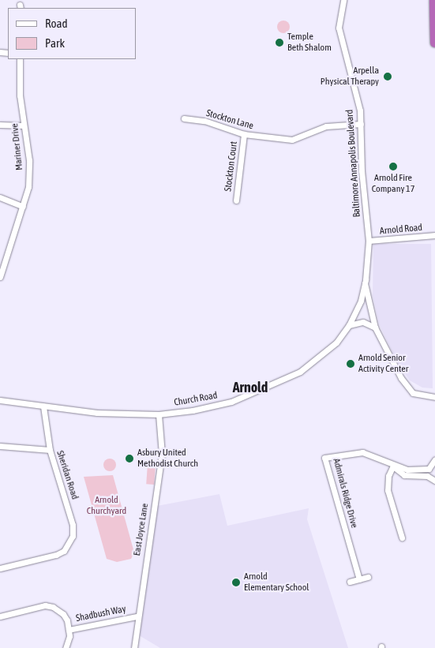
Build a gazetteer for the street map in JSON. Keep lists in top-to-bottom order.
{
  "streets": {
    "street": [
      "Stockton Lane",
      "Mariner Drive",
      "Baltimore Annapolis Boulevard",
      "Stockton Court",
      "Arnold Road",
      "Church Road",
      "Sheridan Road",
      "Admirals Ridge Drive",
      "East Joyce Lane",
      "Shadbush Way"
    ]
  },
  "crossings": [
    ["Stockton Lane", "Baltimore Annapolis Boulevard"],
    ["Stockton Lane", "Stockton Court"],
    ["Baltimore Annapolis Boulevard", "Arnold Road"],
    ["Baltimore Annapolis Boulevard", "Church Road"],
    ["Church Road", "Sheridan Road"],
    ["Church Road", "East Joyce Lane"],
    ["East Joyce Lane", "Shadbush Way"]
  ],
  "districts": ["Arnold"],
  "parks": ["Arnold Churchyard"],
  "places": [
    "Temple Beth Shalom",
    "Arpella Physical Therapy",
    "Arnold Fire Company 17",
    "Arnold Senior Activity Center",
    "Asbury United Methodist Church",
    "Arnold Elementary School"
  ],
  "legend": ["Road", "Park"]
}
